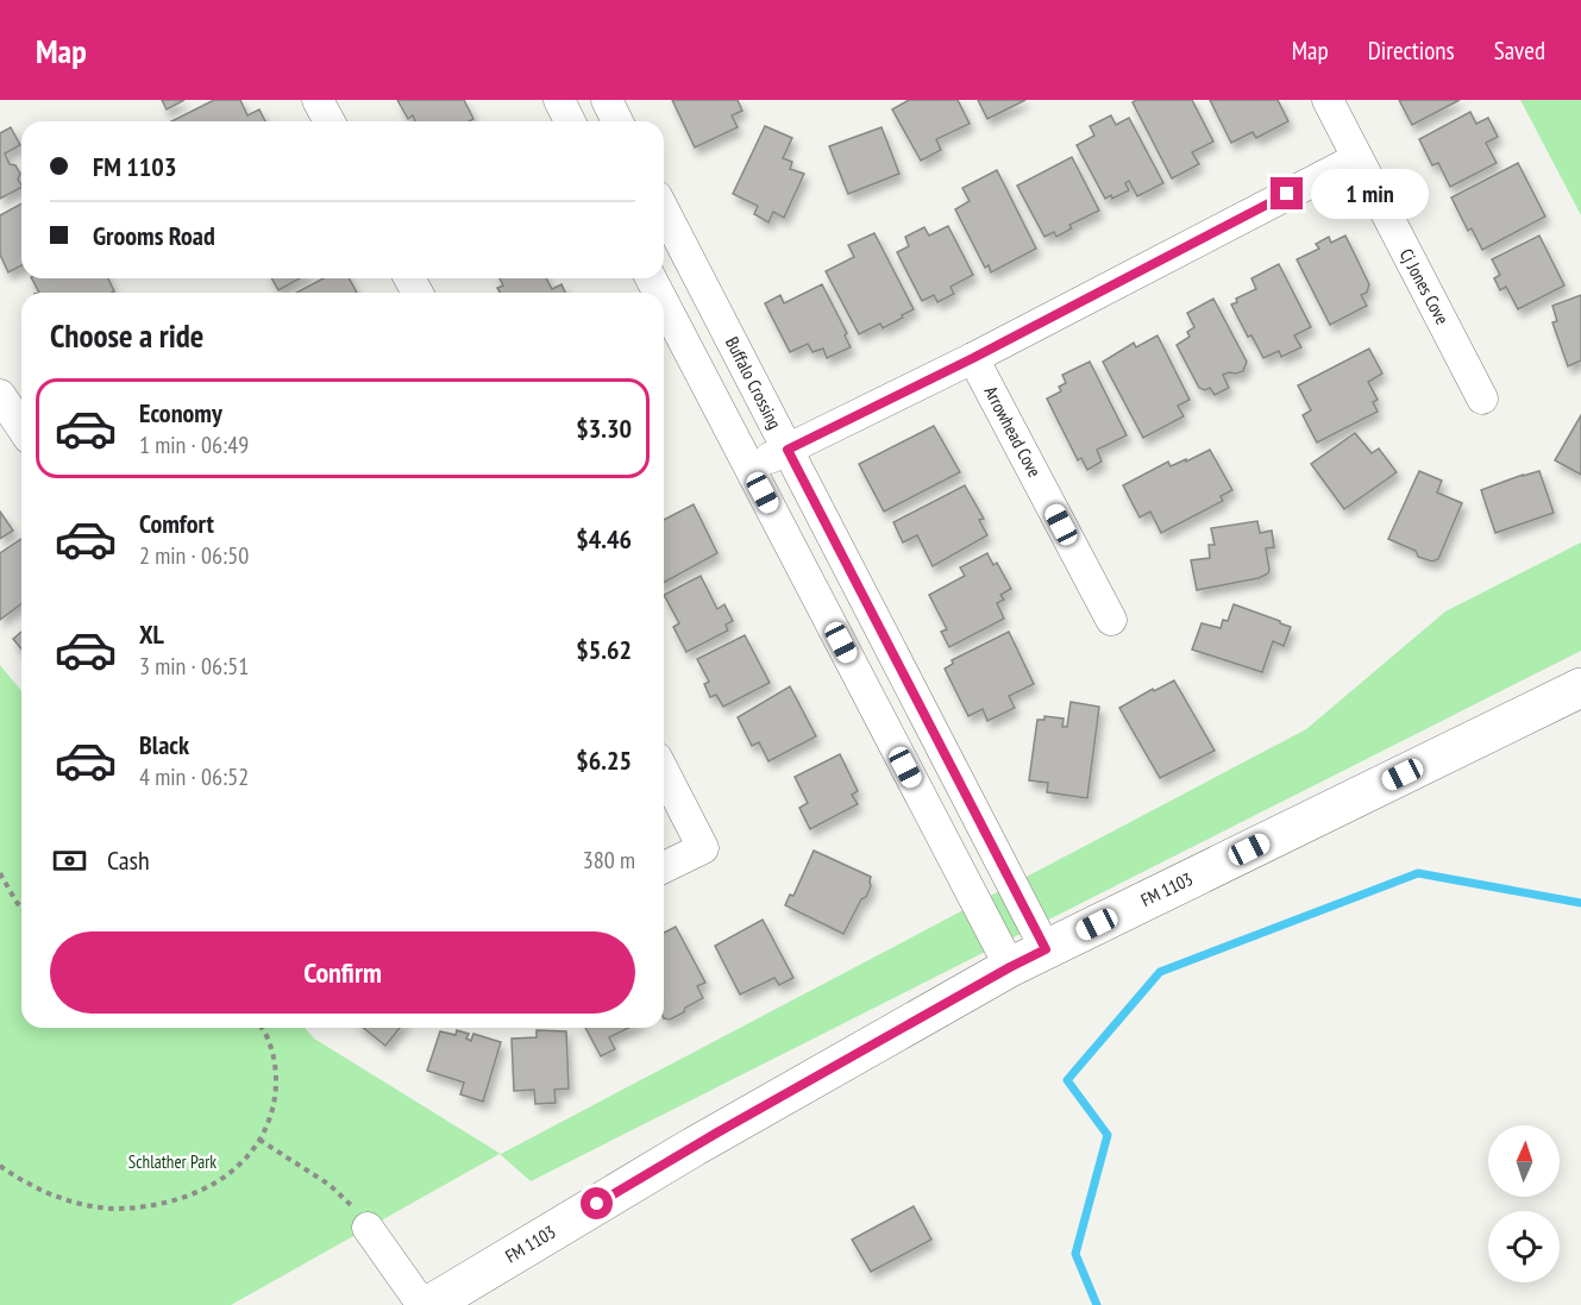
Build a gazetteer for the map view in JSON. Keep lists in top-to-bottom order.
{
  "streets": {
    "main road": ["FM 1103"],
    "street": ["Cj Jones Cove", "Buffalo Crossing", "Arrowhead Cove"]
  },
  "crossings": [
    ["Buffalo Crossing", "FM 1103"]
  ],
  "parks": ["Schlather Park"],
  "north": "top",
  "page": {
    "header": "Map",
    "nav": ["Map", "Directions", "Saved"],
    "banner": ["FM 1103", "Grooms Road"],
    "bubble": "1 min",
    "heading": "Choose a ride",
    "list": [
      {
        "name": "Economy",
        "note": "1 min · 06:49",
        "value": "$3.30"
      },
      {
        "name": "Comfort",
        "note": "2 min · 06:50",
        "value": "$4.46"
      },
      {
        "name": "XL",
        "note": "3 min · 06:51",
        "value": "$5.62"
      },
      {
        "name": "Black",
        "note": "4 min · 06:52",
        "value": "$6.25"
      }
    ],
    "pay": ["Cash", "380 m"],
    "buttons": "Confirm"
  }
}
